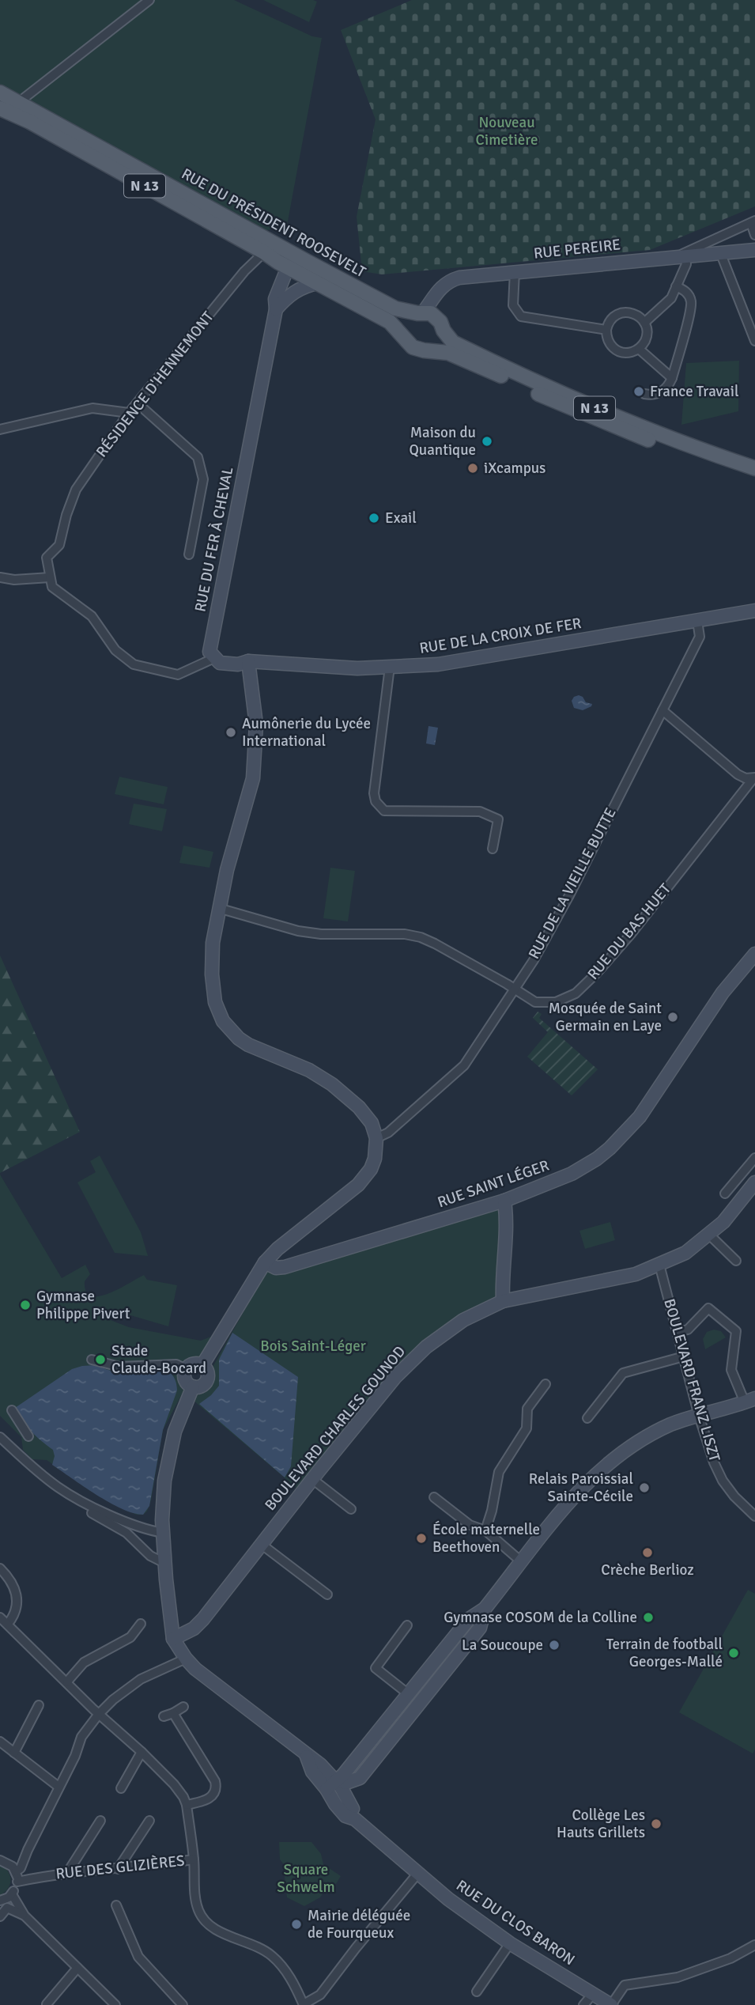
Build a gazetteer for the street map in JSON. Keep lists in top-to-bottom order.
{
  "streets": {
    "main road": ["N 13", "RUE DU PRÉSIDENT ROOSEVELT"],
    "street": [
      "RUE PEREIRE",
      "RÉSIDENCE D'HENNEMONT",
      "RUE DU FER À CHEVAL",
      "RUE DE LA CROIX DE FER",
      "RUE DE LA VIEILLE BUTTE",
      "RUE DU BAS HUET",
      "RUE SAINT LÉGER",
      "BOULEVARD FRANZ LISZT",
      "BOULEVARD CHARLES GOUNOD",
      "RUE DES GLIZIÈRES",
      "RUE DU CLOS BARON"
    ]
  },
  "crossings": [
    ["RUE DU PRÉSIDENT ROOSEVELT", "RÉSIDENCE D'HENNEMONT"],
    ["RUE DU FER À CHEVAL", "RUE DE LA CROIX DE FER"],
    ["RUE DE LA CROIX DE FER", "RUE DE LA VIEILLE BUTTE"],
    ["RUE DE LA VIEILLE BUTTE", "RUE DU BAS HUET"],
    ["BOULEVARD FRANZ LISZT", "BOULEVARD CHARLES GOUNOD"]
  ],
  "parks": ["Nouveau Cimetière", "Bois Saint-Léger", "Square Schwelm"],
  "places": [
    "France Travail",
    "Maison du Quantique",
    "iXcampus",
    "Exail",
    "Aumônerie du Lycée International",
    "Mosquée de Saint Germain en Laye",
    "Gymnase Philippe Pivert",
    "Stade Claude-Bocard",
    "Relais Paroissial Sainte-Cécile",
    "École maternelle Beethoven",
    "Crèche Berlioz",
    "Gymnase COSOM de la Colline",
    "La Soucoupe",
    "Terrain de football Georges-Mallé",
    "Collège Les Hauts Grillets",
    "Mairie déléguée de Fourqueux"
  ]
}
